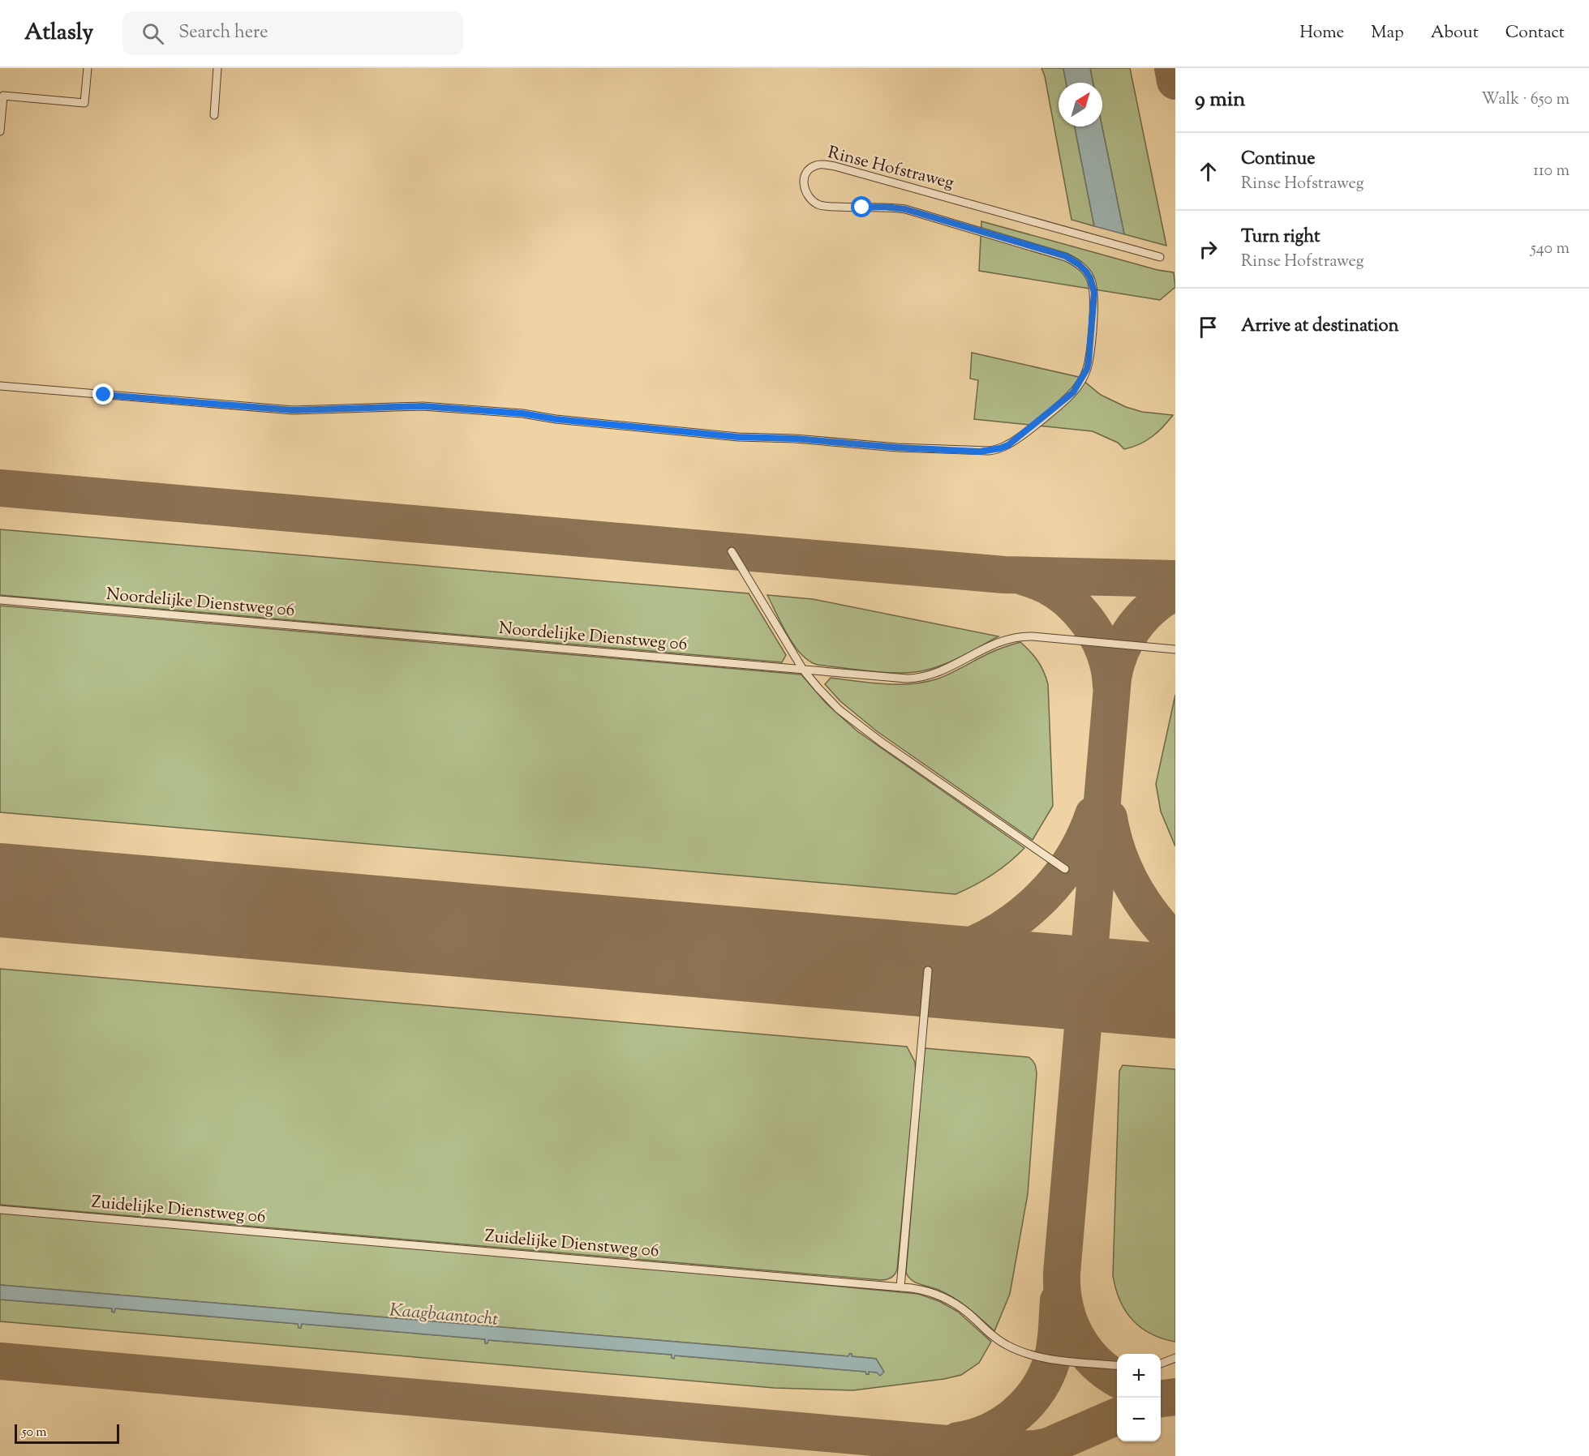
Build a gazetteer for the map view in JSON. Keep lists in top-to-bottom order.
{
  "streets": {
    "lane": ["Rinse Hofstraweg", "Noordelijke Dienstweg 06", "Zuidelijke Dienstweg 06"]
  },
  "water": ["Kaagbaantocht"],
  "scale_bar": "50 m",
  "north": "top right",
  "page": {
    "header": "Atlasly",
    "search": "Search here",
    "nav": [
      "Home",
      "Map",
      "About",
      "Contact"
    ],
    "heading": ["9 min", "Walk · 650 m"],
    "list": [
      ["Continue", "Rinse Hofstraweg", "110 m"],
      ["Turn right", "Rinse Hofstraweg", "540 m"],
      "Arrive at destination"
    ],
    "map_buttons": ["+", "−"],
    "scale": "50 m"
  }
}
